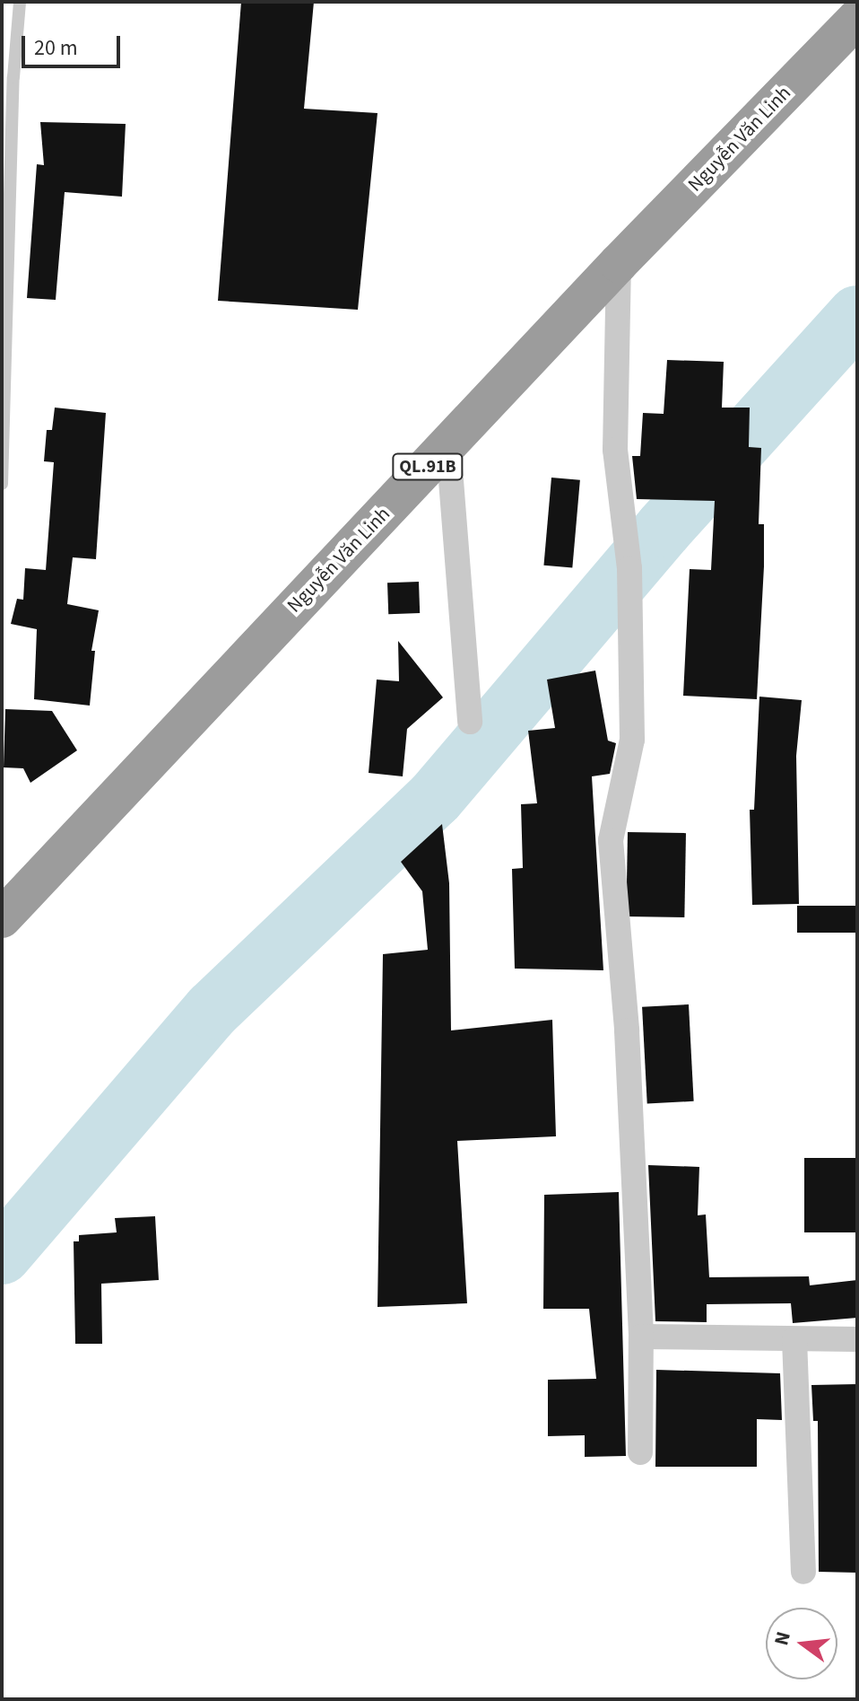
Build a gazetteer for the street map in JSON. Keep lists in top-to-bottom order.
{
  "streets": {
    "highway": ["Nguyễn Văn Linh", "QL.91B"]
  },
  "scale_bar": "20 m",
  "north": "left"
}
